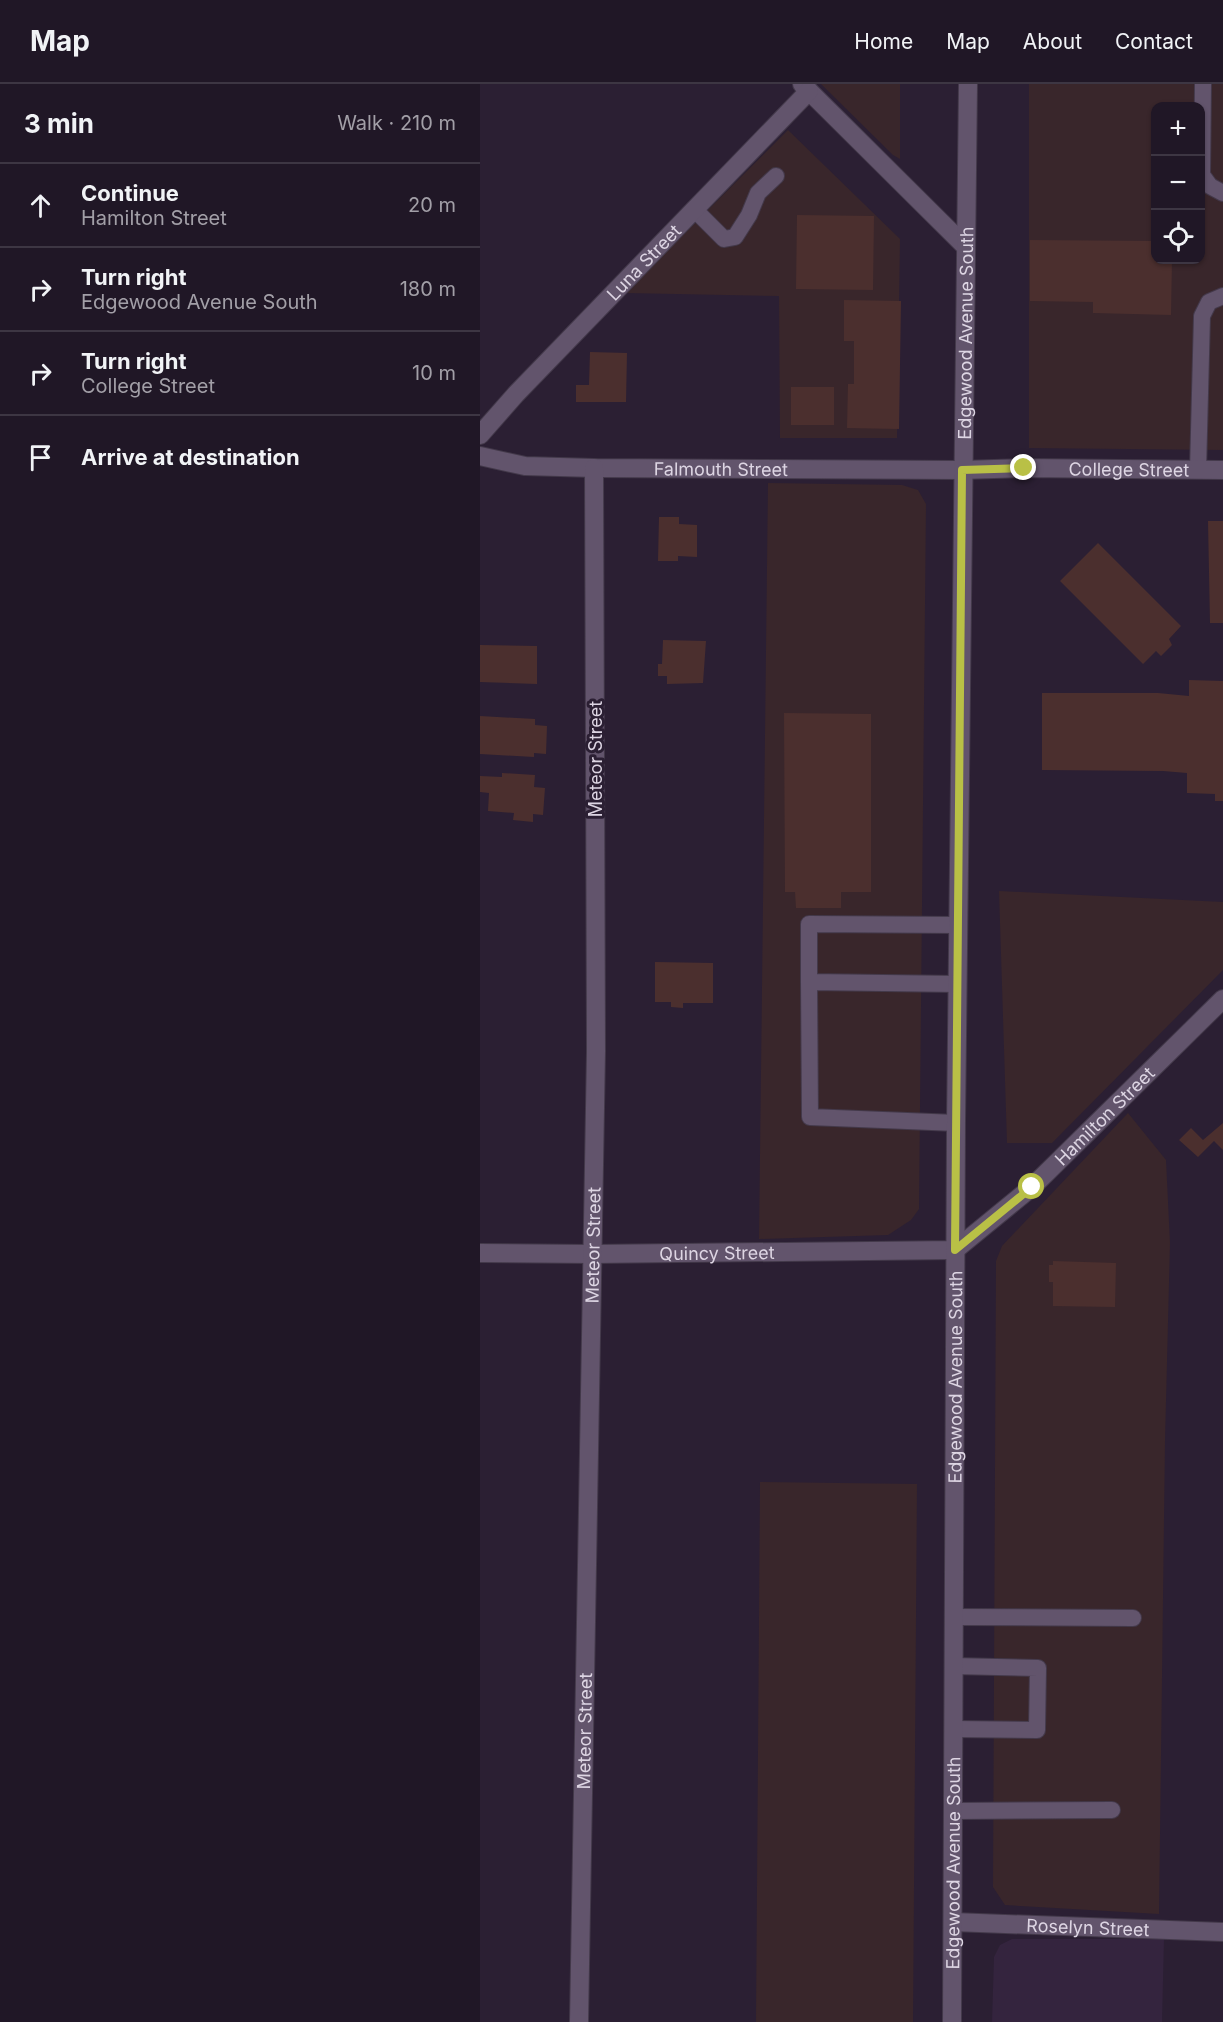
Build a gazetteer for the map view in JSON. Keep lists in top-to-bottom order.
{
  "streets": {
    "street": [
      "Luna Street",
      "Edgewood Avenue South",
      "Falmouth Street",
      "College Street",
      "Meteor Street",
      "Hamilton Street",
      "Quincy Street",
      "Roselyn Street"
    ]
  },
  "crossings": [
    ["Edgewood Avenue South", "Falmouth Street"],
    ["Edgewood Avenue South", "College Street"],
    ["Edgewood Avenue South", "Hamilton Street"],
    ["Edgewood Avenue South", "Quincy Street"],
    ["Edgewood Avenue South", "Roselyn Street"],
    ["Falmouth Street", "College Street"],
    ["Falmouth Street", "Meteor Street"],
    ["Meteor Street", "Quincy Street"],
    ["Hamilton Street", "Quincy Street"]
  ],
  "page": {
    "header": "Map",
    "nav": [
      "Home",
      "Map",
      "About",
      "Contact"
    ],
    "heading": ["3 min", "Walk · 210 m"],
    "map_buttons": ["+", "−"],
    "list": [
      ["Continue", "Hamilton Street", "20 m"],
      ["Turn right", "Edgewood Avenue South", "180 m"],
      ["Turn right", "College Street", "10 m"],
      "Arrive at destination"
    ]
  }
}
